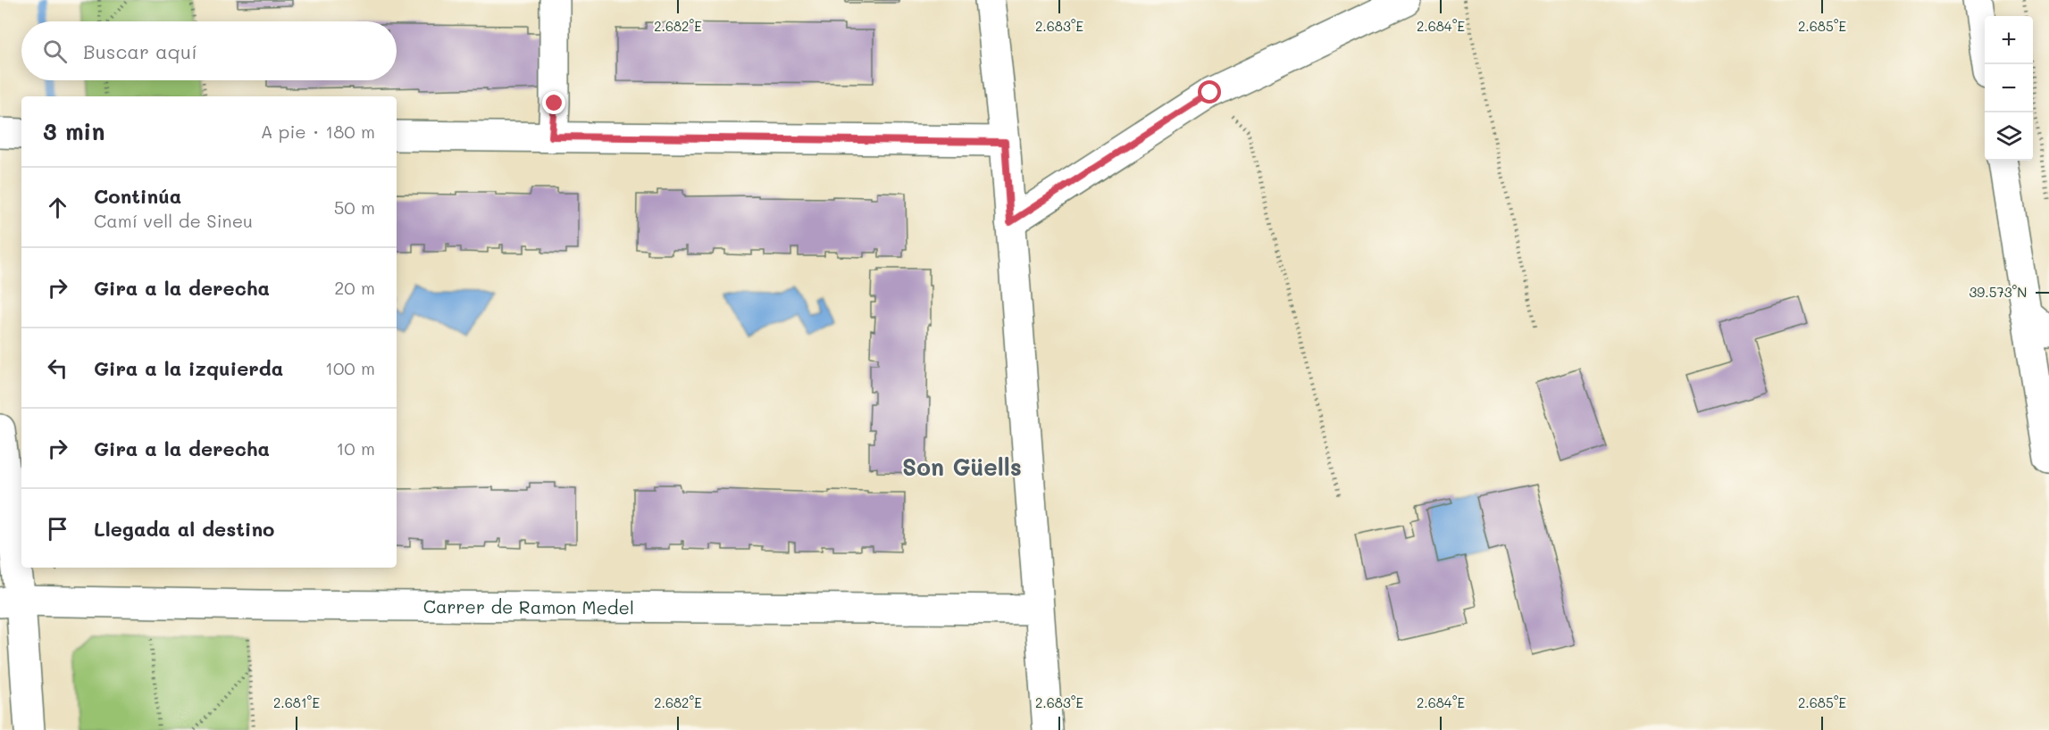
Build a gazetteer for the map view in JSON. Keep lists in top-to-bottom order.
{
  "streets": {
    "street": ["Carrer de Ramon Medel"]
  },
  "districts": ["Son Güells"],
  "page": {
    "map_buttons": ["+", "−"],
    "search": "Buscar aquí",
    "heading": ["3 min", "A pie · 180 m"],
    "list": [
      ["Continúa", "Camí vell de Sineu", "50 m"],
      ["Gira a la derecha", "20 m"],
      ["Gira a la izquierda", "100 m"],
      ["Gira a la derecha", "10 m"],
      "Llegada al destino"
    ]
  },
  "coordinates": [
    "2.682°E",
    "2.683°E",
    "2.684°E",
    "2.685°E",
    "39.573°N",
    "2.681°E"
  ]
}
